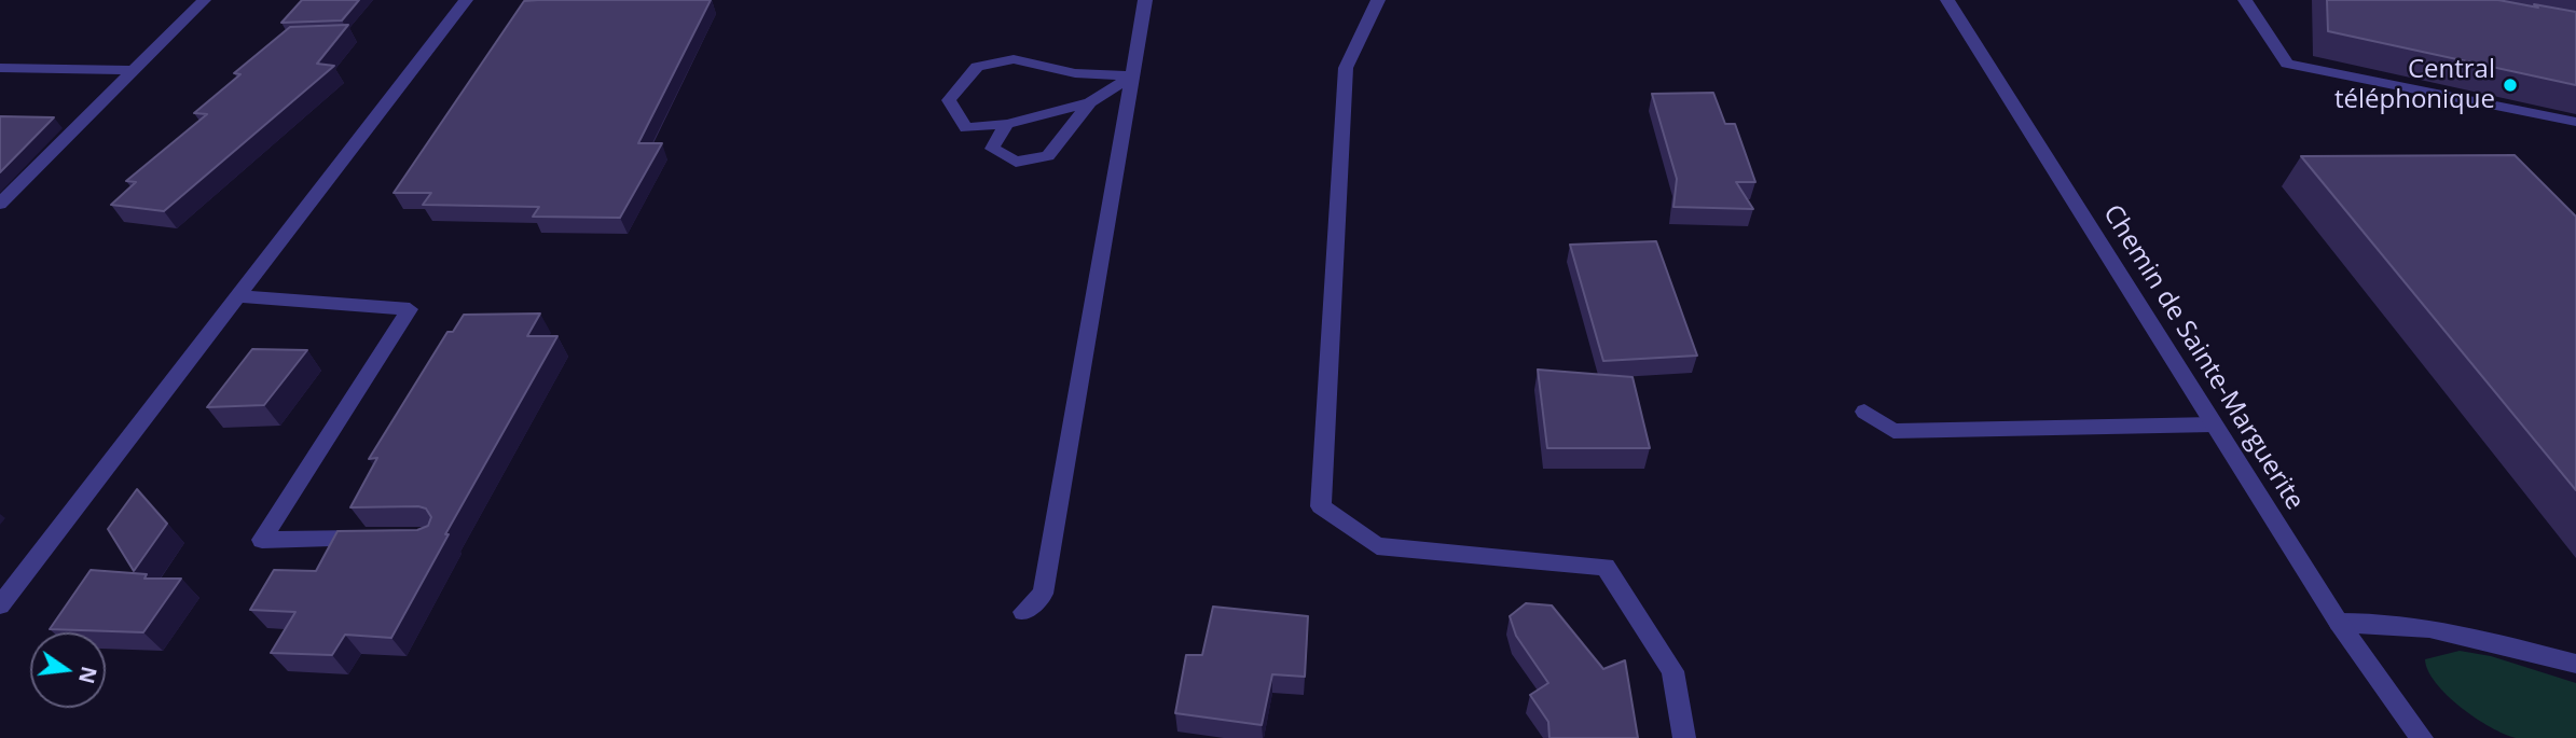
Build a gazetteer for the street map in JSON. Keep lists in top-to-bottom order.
{
  "streets": {
    "street": ["Chemin de Sainte-Marguerite"]
  },
  "places": ["Central téléphonique"],
  "north": "right"
}
